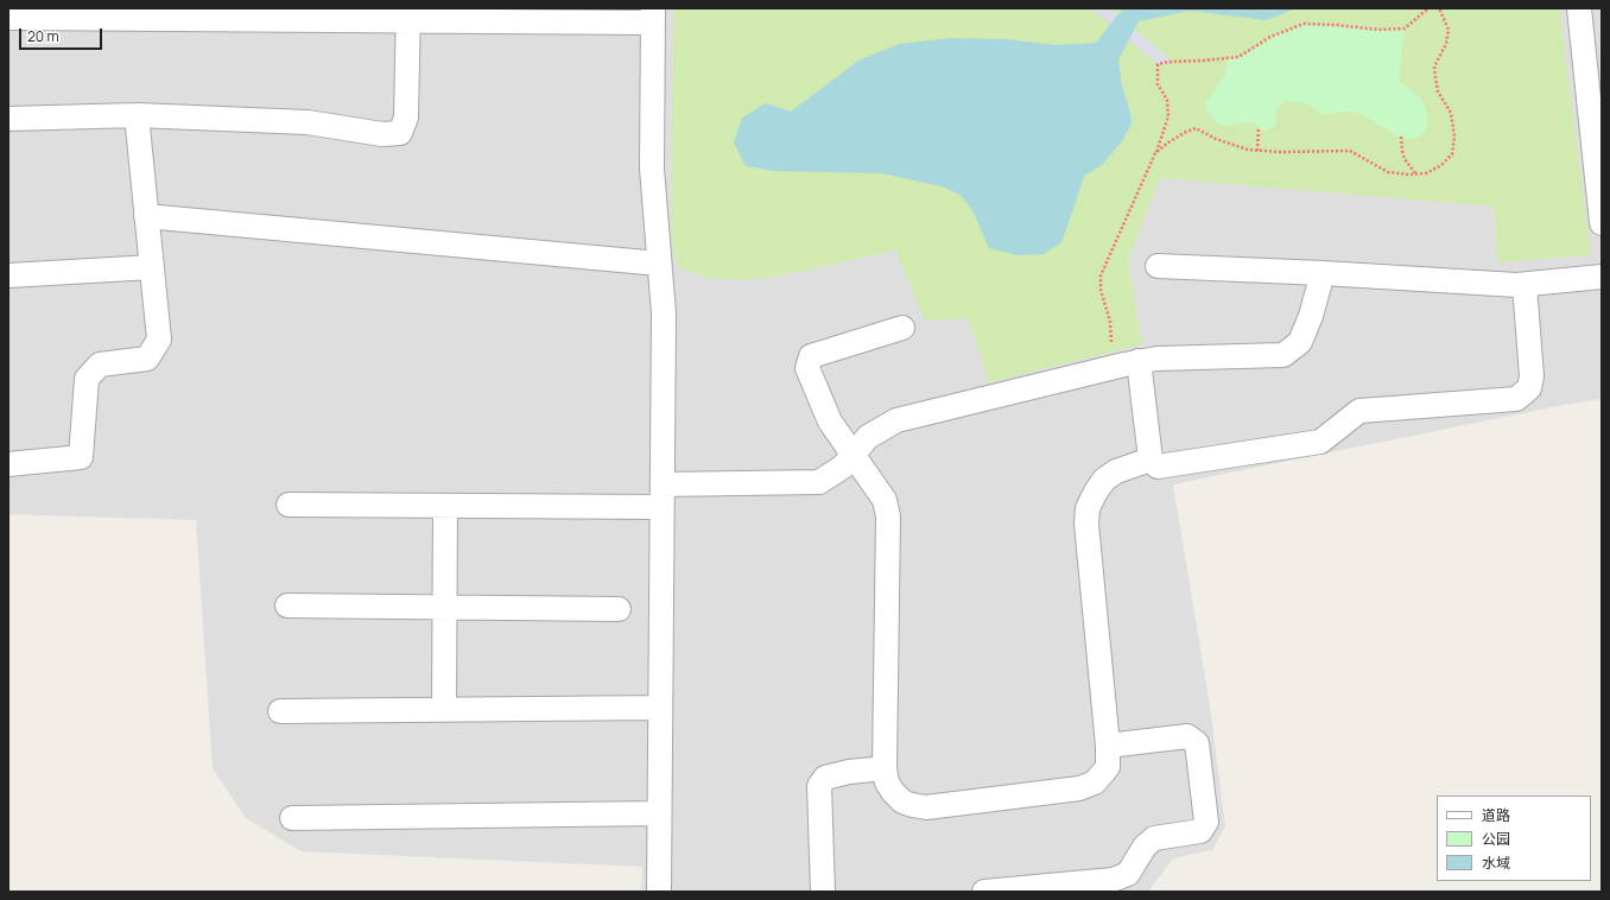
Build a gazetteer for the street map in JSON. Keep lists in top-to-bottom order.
{
  "legend": ["道路", "公园", "水域"],
  "scale_bar": "20 m"
}
